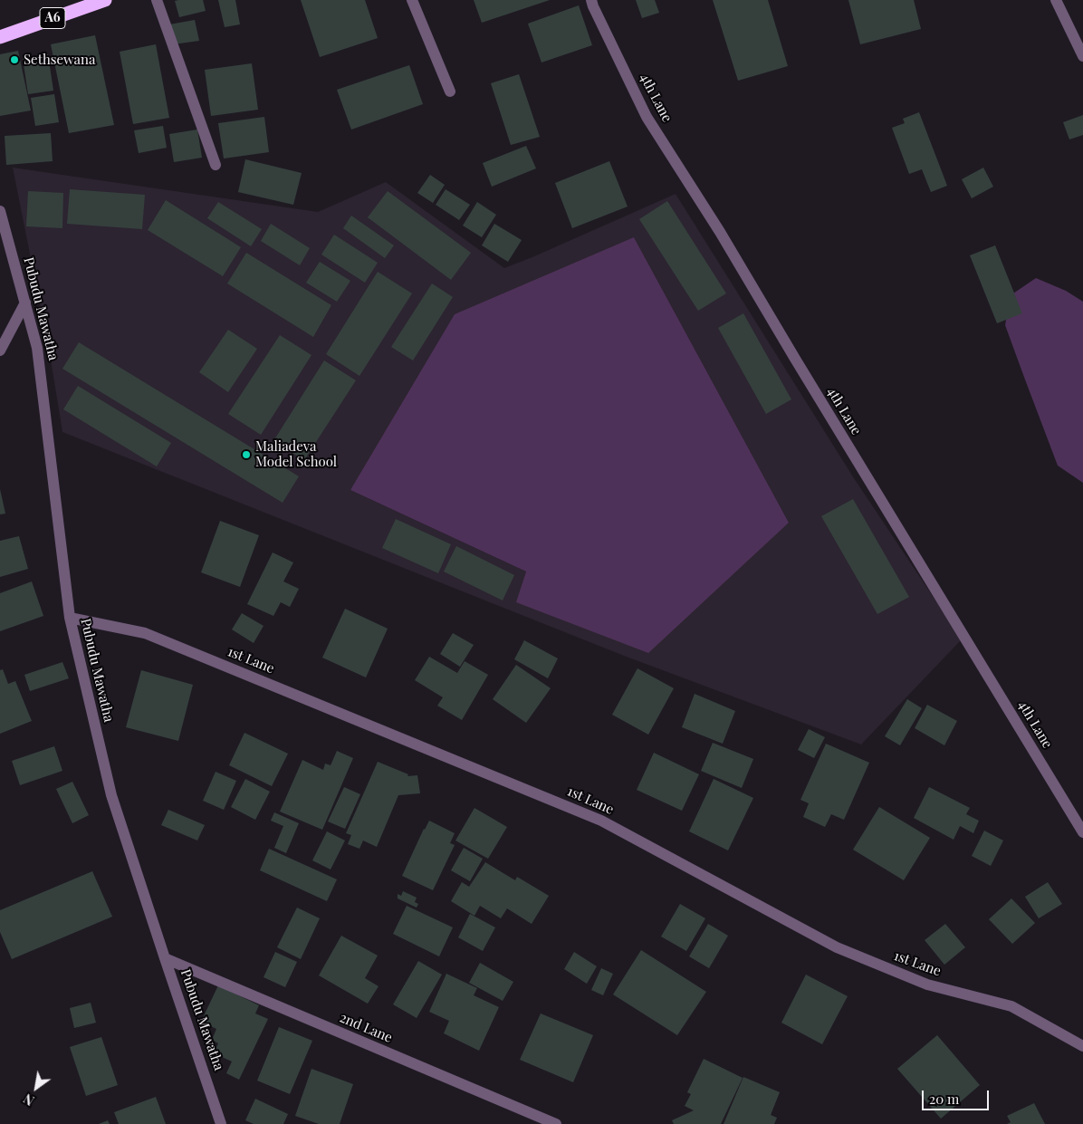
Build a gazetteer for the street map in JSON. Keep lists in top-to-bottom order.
{
  "streets": {
    "highway": ["A6"],
    "street": [
      "4th Lane",
      "Pubudu Mawatha",
      "1st Lane",
      "2nd Lane"
    ]
  },
  "crossings": [
    ["Pubudu Mawatha", "1st Lane"],
    ["Pubudu Mawatha", "2nd Lane"]
  ],
  "places": ["Sethsewana", "Maliadeva Model School"],
  "scale_bar": "20 m",
  "north": "bottom left"
}
